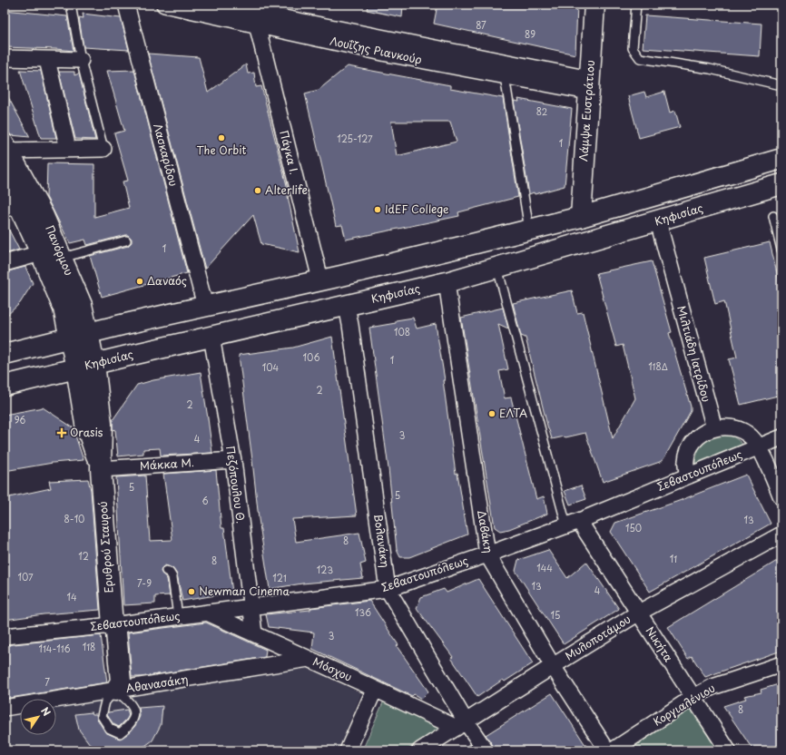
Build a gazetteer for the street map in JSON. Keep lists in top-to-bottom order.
{
  "streets": {
    "main road": [
      "Λάμψα Ευστράτιου",
      "Κηφισίας",
      "Πανόρμου",
      "Ερυθρού Σταυρού"
    ],
    "street": [
      "Λουΐζης Ριανκούρ",
      "Πάγκα Ι.",
      "Λασκαρίδου",
      "Μιλτιάδη Ιατρίδου",
      "Μάκκα Μ.",
      "Σεβαστουπόλεως",
      "Πεζόπουλου Θ.",
      "Δαβάκη",
      "Βολανάκη",
      "Μυλοποτάμου",
      "Νικήτα",
      "Μόσχου",
      "Αθανασάκη",
      "Κοργιαλένιου"
    ]
  },
  "crossings": [
    ["Λουΐζης Ριανκούρ", "Λάμψα Ευστράτιου"],
    ["Λουΐζης Ριανκούρ", "Πάγκα Ι."],
    ["Κηφισίας", "Πανόρμου"],
    ["Κηφισίας", "Μιλτιάδη Ιατρίδου"],
    ["Κηφισίας", "Πεζόπουλου Θ."],
    ["Κηφισίας", "Δαβάκη"],
    ["Κηφισίας", "Βολανάκη"],
    ["Κηφισίας", "Ερυθρού Σταυρού"],
    ["Πανόρμου", "Ερυθρού Σταυρού"],
    ["Μάκκα Μ.", "Πεζόπουλου Θ."],
    ["Μάκκα Μ.", "Ερυθρού Σταυρού"],
    ["Σεβαστουπόλεως", "Πεζόπουλου Θ."],
    ["Σεβαστουπόλεως", "Δαβάκη"],
    ["Σεβαστουπόλεως", "Βολανάκη"],
    ["Σεβαστουπόλεως", "Ερυθρού Σταυρού"],
    ["Σεβαστουπόλεως", "Νικήτα"],
    ["Σεβαστουπόλεως", "Μόσχου"],
    ["Πεζόπουλου Θ.", "Μόσχου"],
    ["Δαβάκη", "Μυλοποτάμου"],
    ["Βολανάκη", "Μυλοποτάμου"],
    ["Βολανάκη", "Μόσχου"],
    ["Ερυθρού Σταυρού", "Αθανασάκη"],
    ["Μυλοποτάμου", "Νικήτα"],
    ["Μυλοποτάμου", "Μόσχου"],
    ["Νικήτα", "Κοργιαλένιου"],
    ["Μόσχου", "Αθανασάκη"]
  ],
  "places": {
    "other": [
      "The Orbit",
      "Alterlife",
      "IdEF College",
      "Δαναός",
      "ΕΛΤΑ",
      "Newman Cinema"
    ],
    "health": ["Orasis"]
  },
  "house_numbers": [
    "87",
    "89",
    "82",
    "125-127",
    "1",
    "1",
    "108",
    "106",
    "1",
    "118Δ",
    "104",
    "2",
    "2",
    "96",
    "3",
    "4",
    "5",
    "5",
    "6",
    "8-10",
    "13",
    "150",
    "8",
    "12",
    "11",
    "8",
    "144",
    "123",
    "107",
    "121",
    "7-9",
    "13",
    "4",
    "14",
    "136",
    "15",
    "3",
    "118",
    "114-116",
    "7",
    "8"
  ],
  "north": "top right"
}
